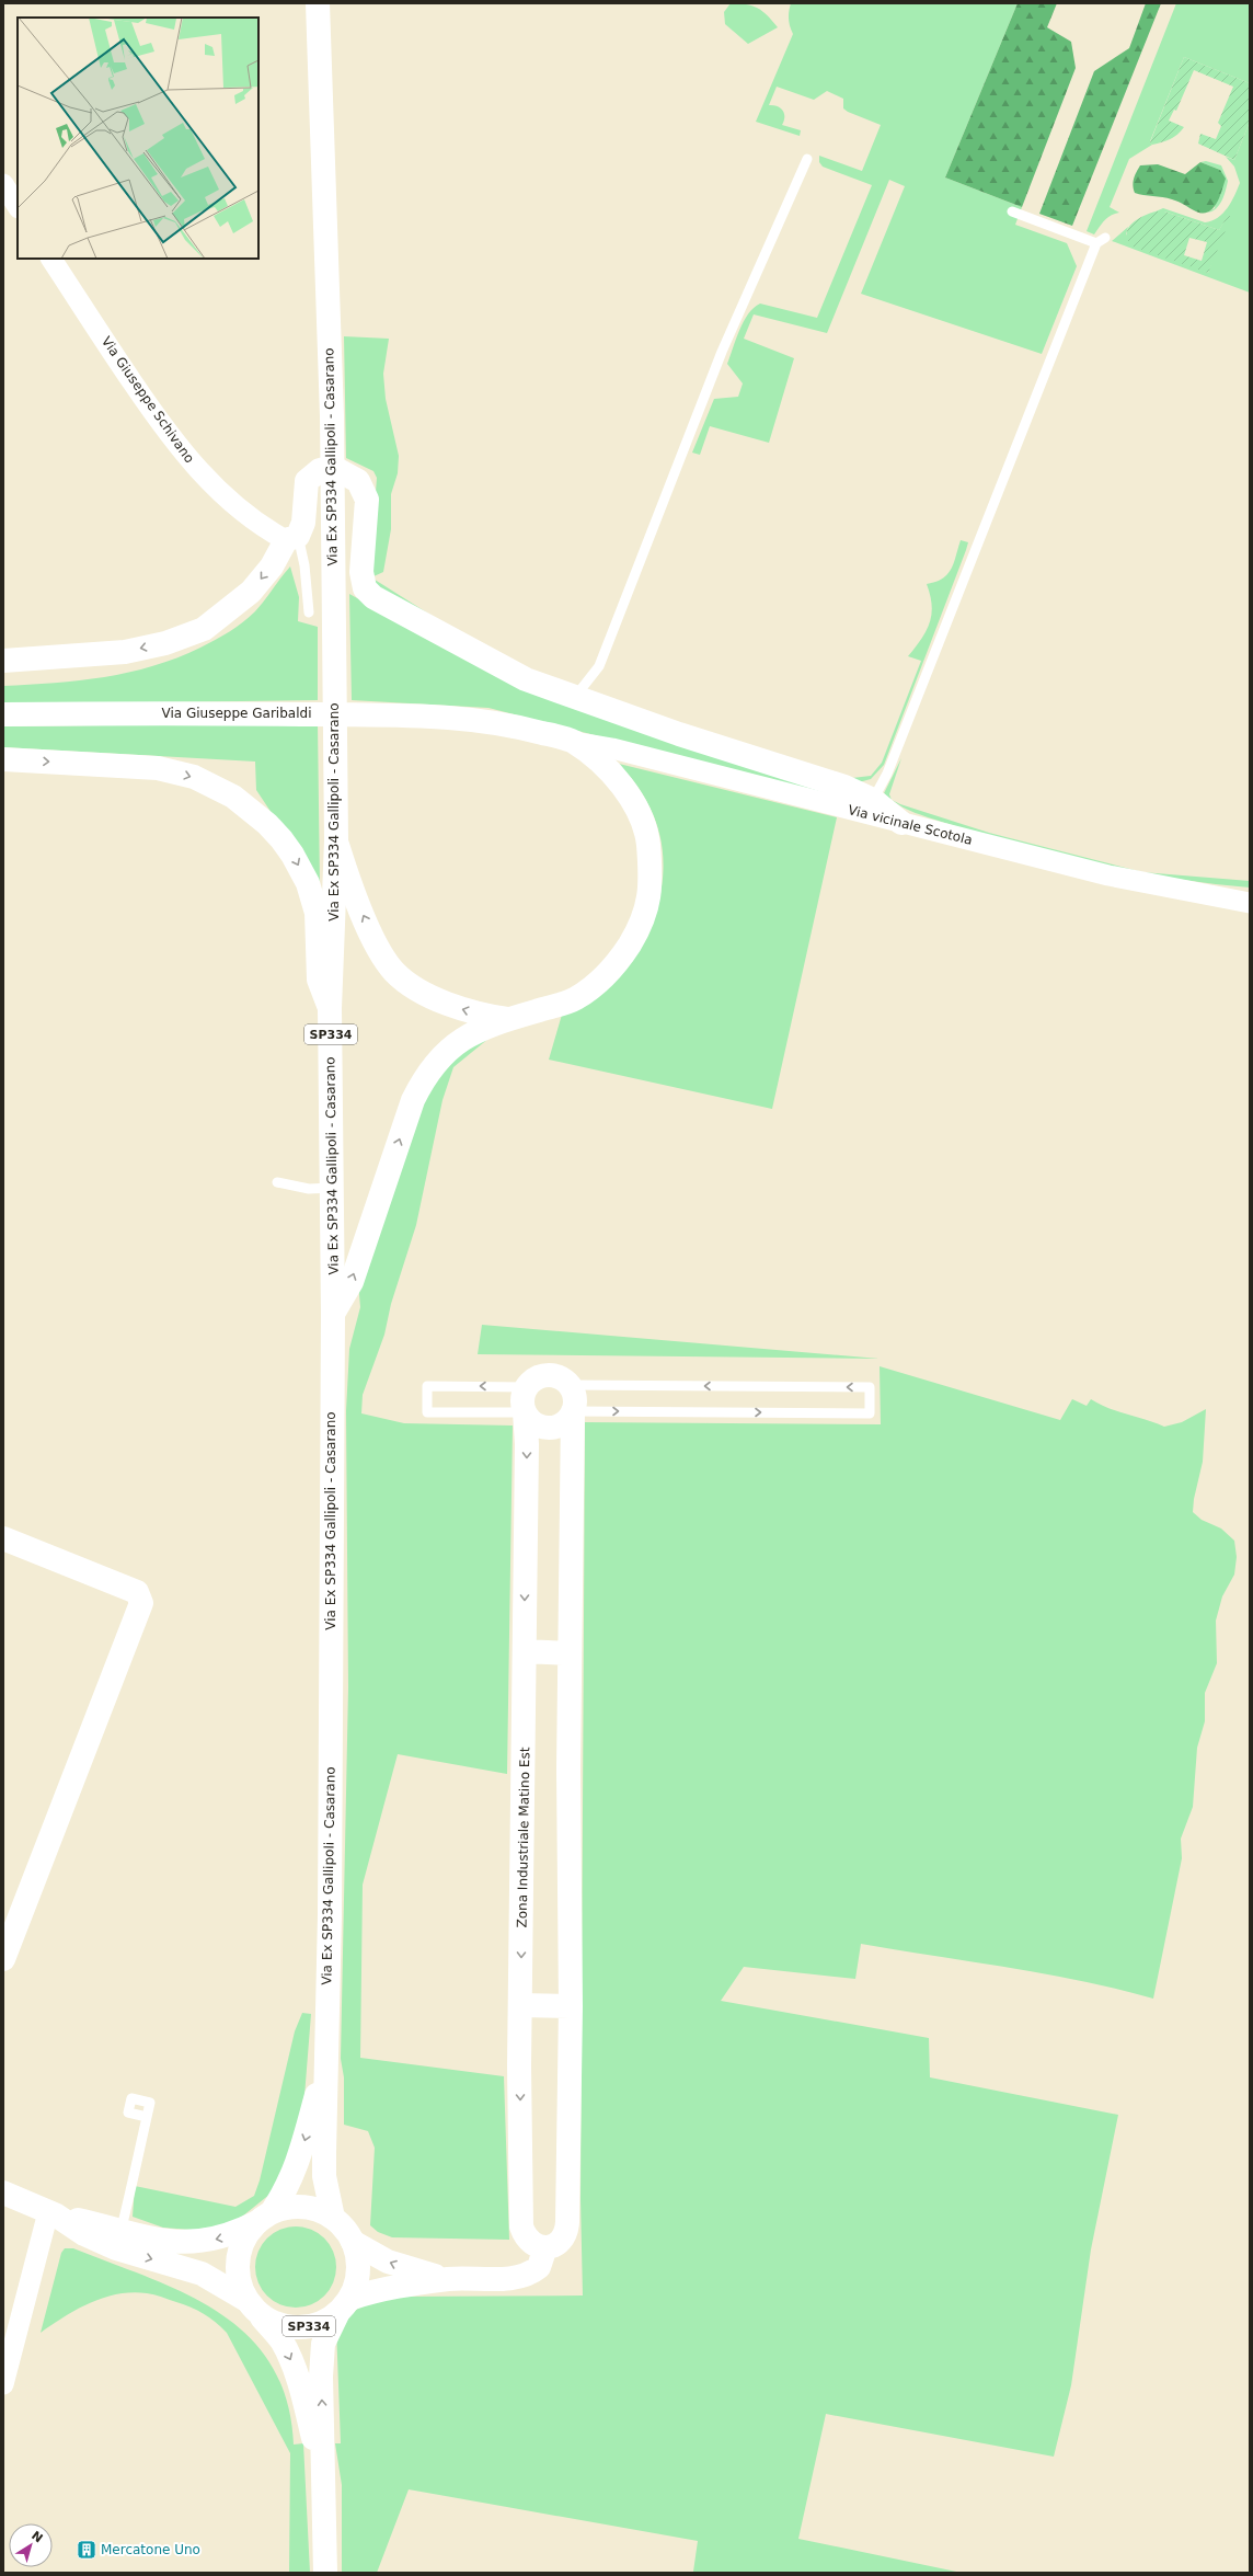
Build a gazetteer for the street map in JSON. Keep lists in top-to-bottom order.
{
  "streets": {
    "main road": [
      "Via Ex SP334 Gallipoli - Casarano",
      "Via Giuseppe Garibaldi",
      "SP334",
      "Zona Industriale Matino Est"
    ],
    "street": ["Via Giuseppe Schivano", "Via vicinale Scotola"]
  },
  "crossings": [
    ["Via Ex SP334 Gallipoli - Casarano", "SP334"],
    ["Via Giuseppe Garibaldi", "Via vicinale Scotola"]
  ],
  "places": {
    "building": ["Mercatone Uno"]
  },
  "north": "top right"
}
